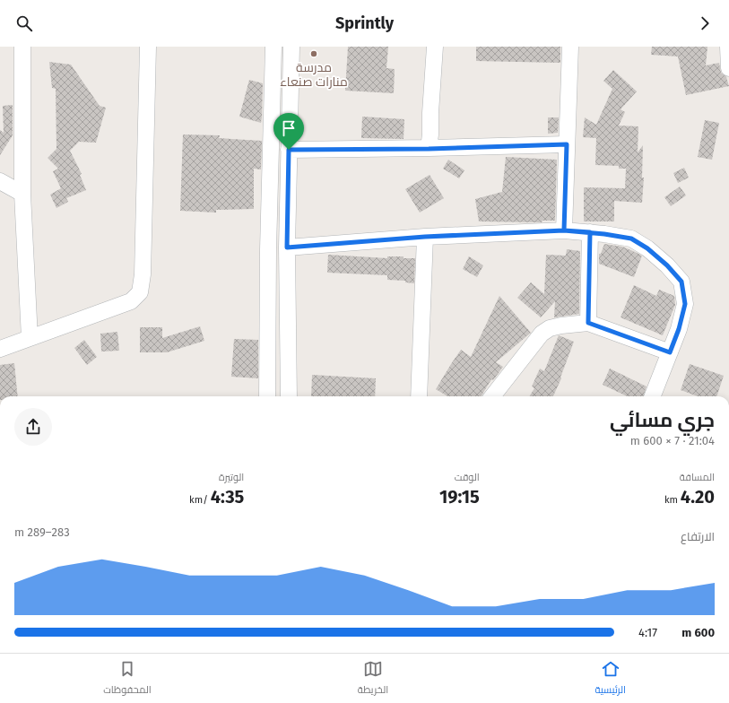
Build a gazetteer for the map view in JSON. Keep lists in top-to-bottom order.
{
  "places": ["مدرسة منارات صنعاء"],
  "page": {
    "header": "Sprintly",
    "heading": ["جري مسائي", "21:04 · 7 × 600 m"],
    "stats": [
      ["المسافة", "4.20 km"],
      ["الوقت", "19:15"],
      ["الوتيرة", "4:35 /km"]
    ],
    "chart": ["الارتفاع", "283–289 m"],
    "list": [
      {
        "name": "600 m",
        "note": "4:17"
      }
    ],
    "tabs": ["الرئيسية", "الخريطة", "المحفوظات"]
  }
}
